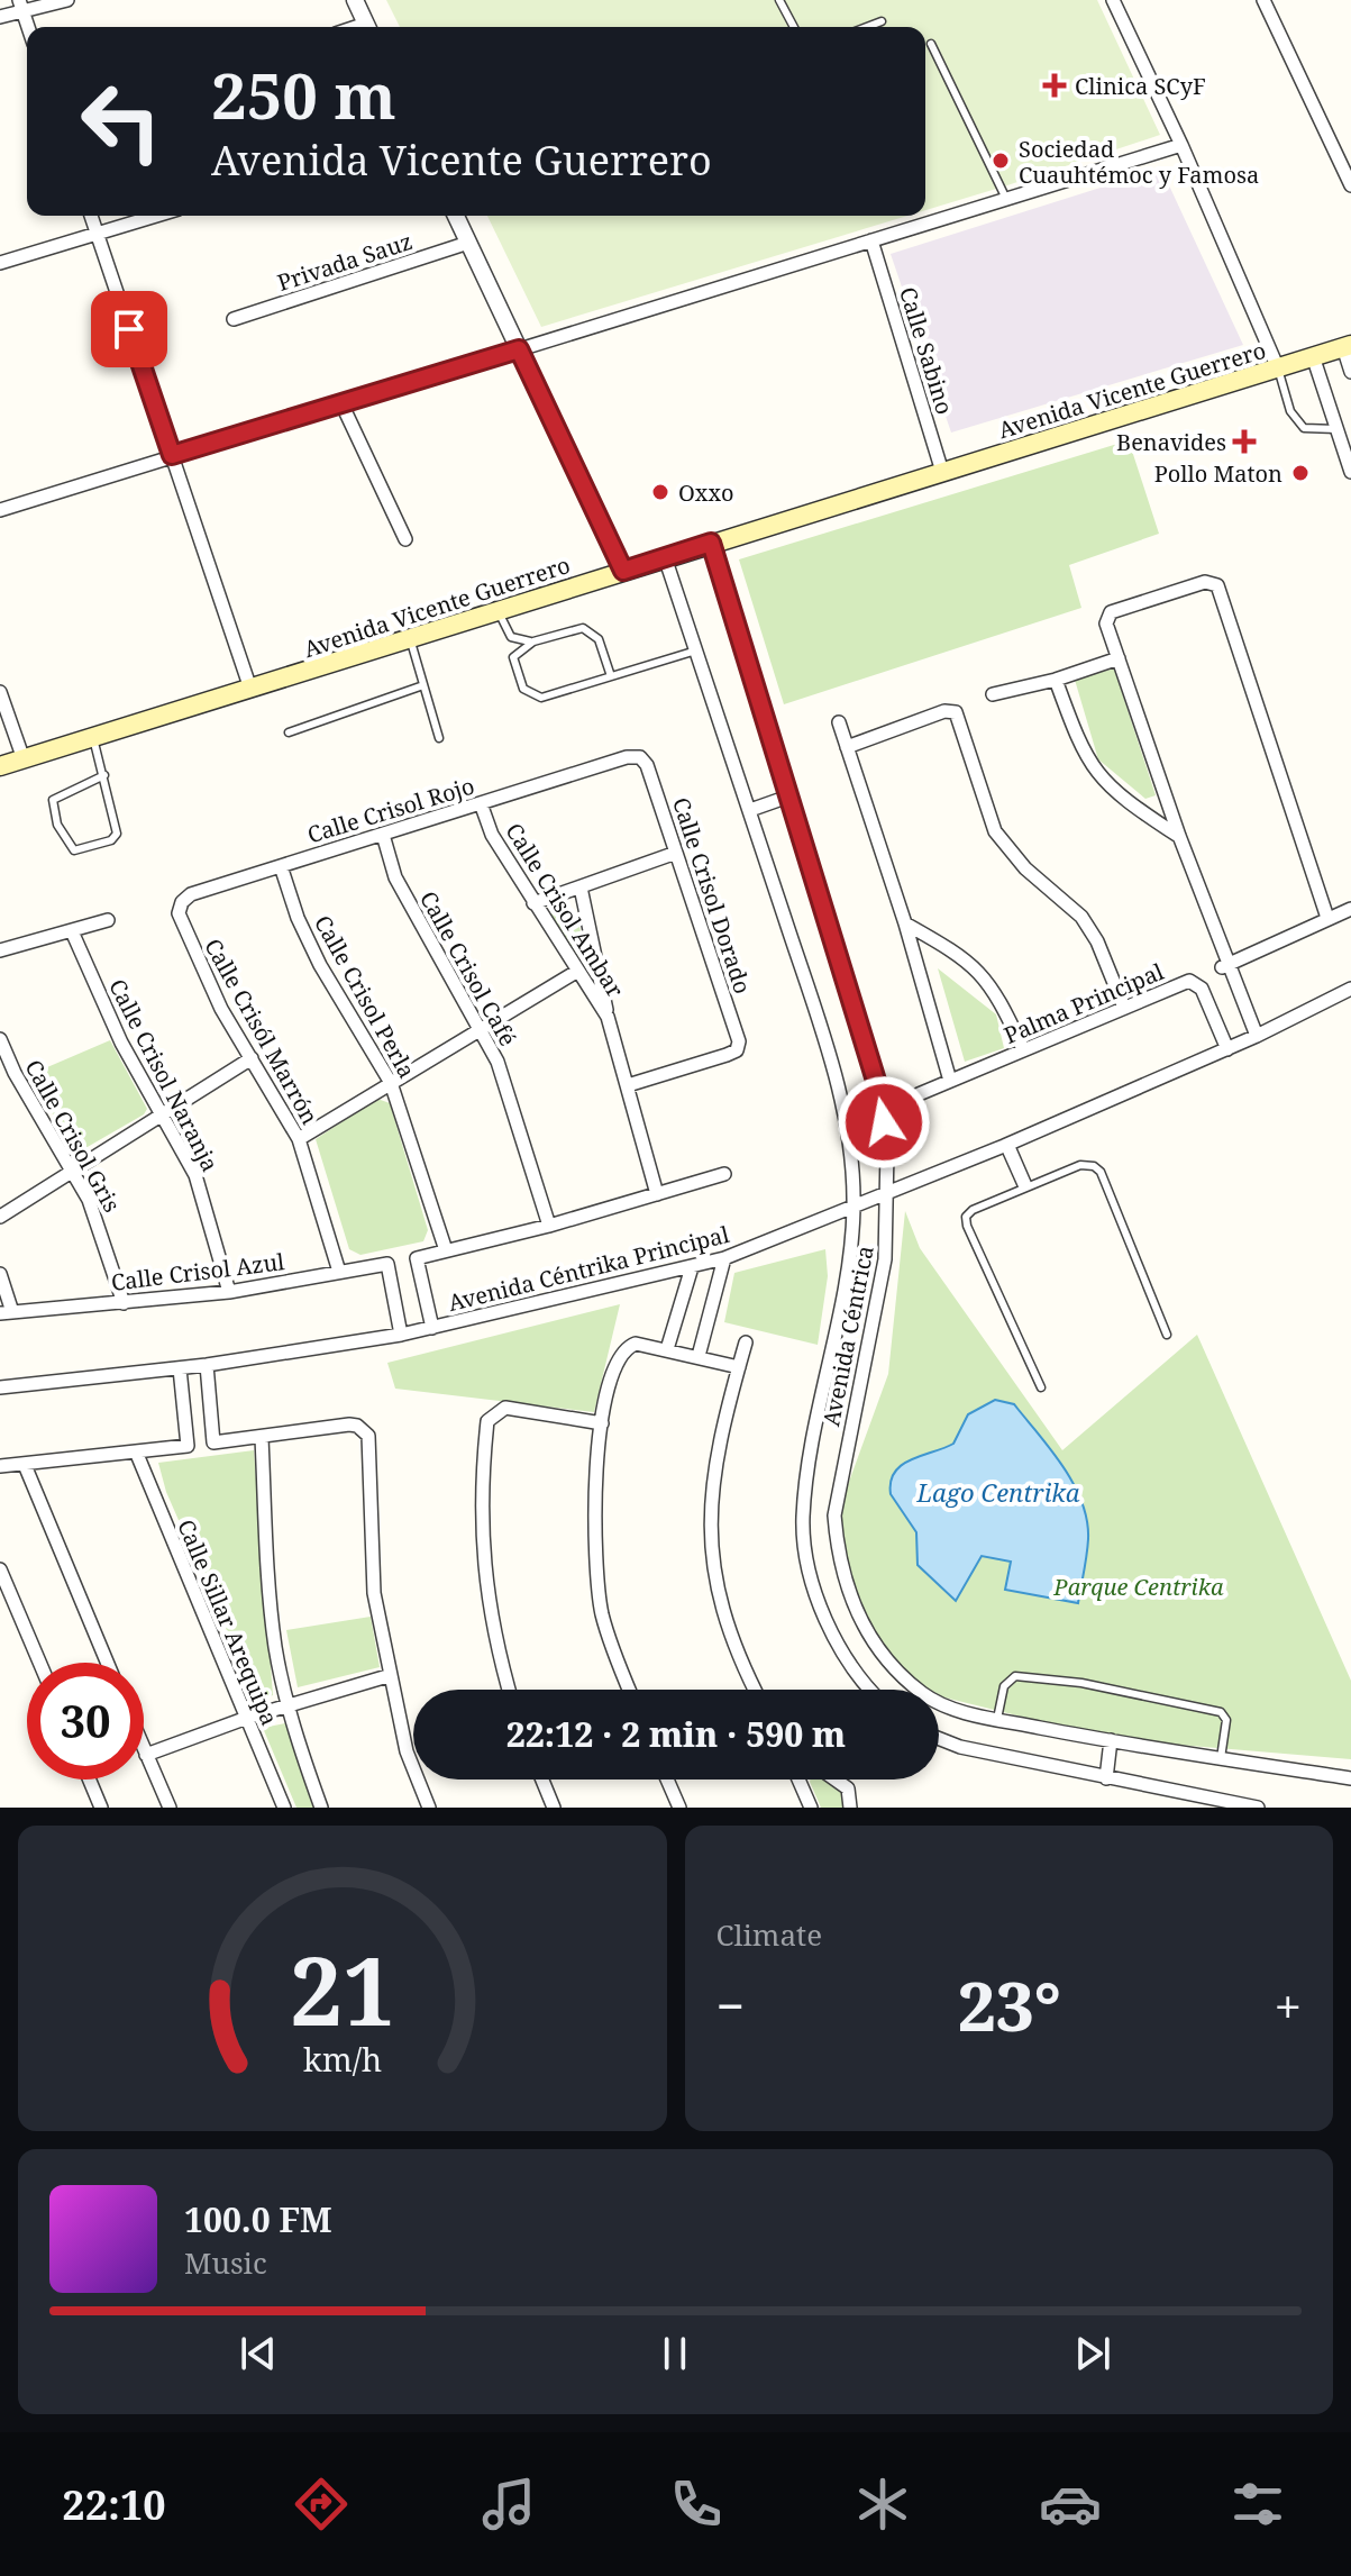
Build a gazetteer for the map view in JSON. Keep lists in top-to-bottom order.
{
  "streets": {
    "main road": ["Avenida Vicente Guerrero"],
    "street": [
      "Privada Sauz",
      "Calle Sabino",
      "Calle Crisol Rojo",
      "Calle Crisol Dorado",
      "Calle Crisol Ambar",
      "Calle Crisol Café",
      "Calle Crisol Perla",
      "Palma Principal",
      "Calle Crisól Marrón",
      "Calle Crisol Naranja",
      "Calle Crisol Gris",
      "Avenida Céntrika Principal",
      "Calle Crisol Azul",
      "Avenida Céntrica",
      "Calle Sillar Arequipa"
    ]
  },
  "crossings": [
    ["Calle Sabino", "Avenida Vicente Guerrero"],
    ["Avenida Vicente Guerrero", "Avenida Céntrica"],
    ["Calle Crisol Rojo", "Calle Crisol Dorado"],
    ["Calle Crisol Rojo", "Calle Crisol Ambar"],
    ["Calle Crisol Rojo", "Calle Crisol Café"],
    ["Calle Crisol Rojo", "Calle Crisol Perla"],
    ["Calle Crisol Rojo", "Calle Crisól Marrón"],
    ["Calle Crisol Dorado", "Calle Crisol Ambar"],
    ["Palma Principal", "Avenida Céntrika Principal"],
    ["Calle Crisól Marrón", "Calle Crisol Azul"],
    ["Calle Crisol Naranja", "Calle Crisol Azul"],
    ["Calle Crisol Gris", "Calle Crisol Azul"],
    ["Avenida Céntrika Principal", "Calle Crisol Azul"],
    ["Avenida Céntrika Principal", "Avenida Céntrica"]
  ],
  "water": ["Lago Centrika"],
  "parks": ["Parque Centrika"],
  "places": {
    "health": ["Clinica SCyF", "Benavides"],
    "other": ["Sociedad Cuauhtémoc y Famosa", "Pollo Maton", "Oxxo"]
  },
  "page": {
    "turn": ["250 m", "Avenida Vicente Guerrero"],
    "limit": "30",
    "trip": "22:12 · 2 min · 590 m",
    "tile": "Climate",
    "heat": ["−", "23°", "+"],
    "song": ["100.0 FM", "Music"],
    "tabs": "22:10",
    "gauge": ["21", "km/h"]
  }
}
